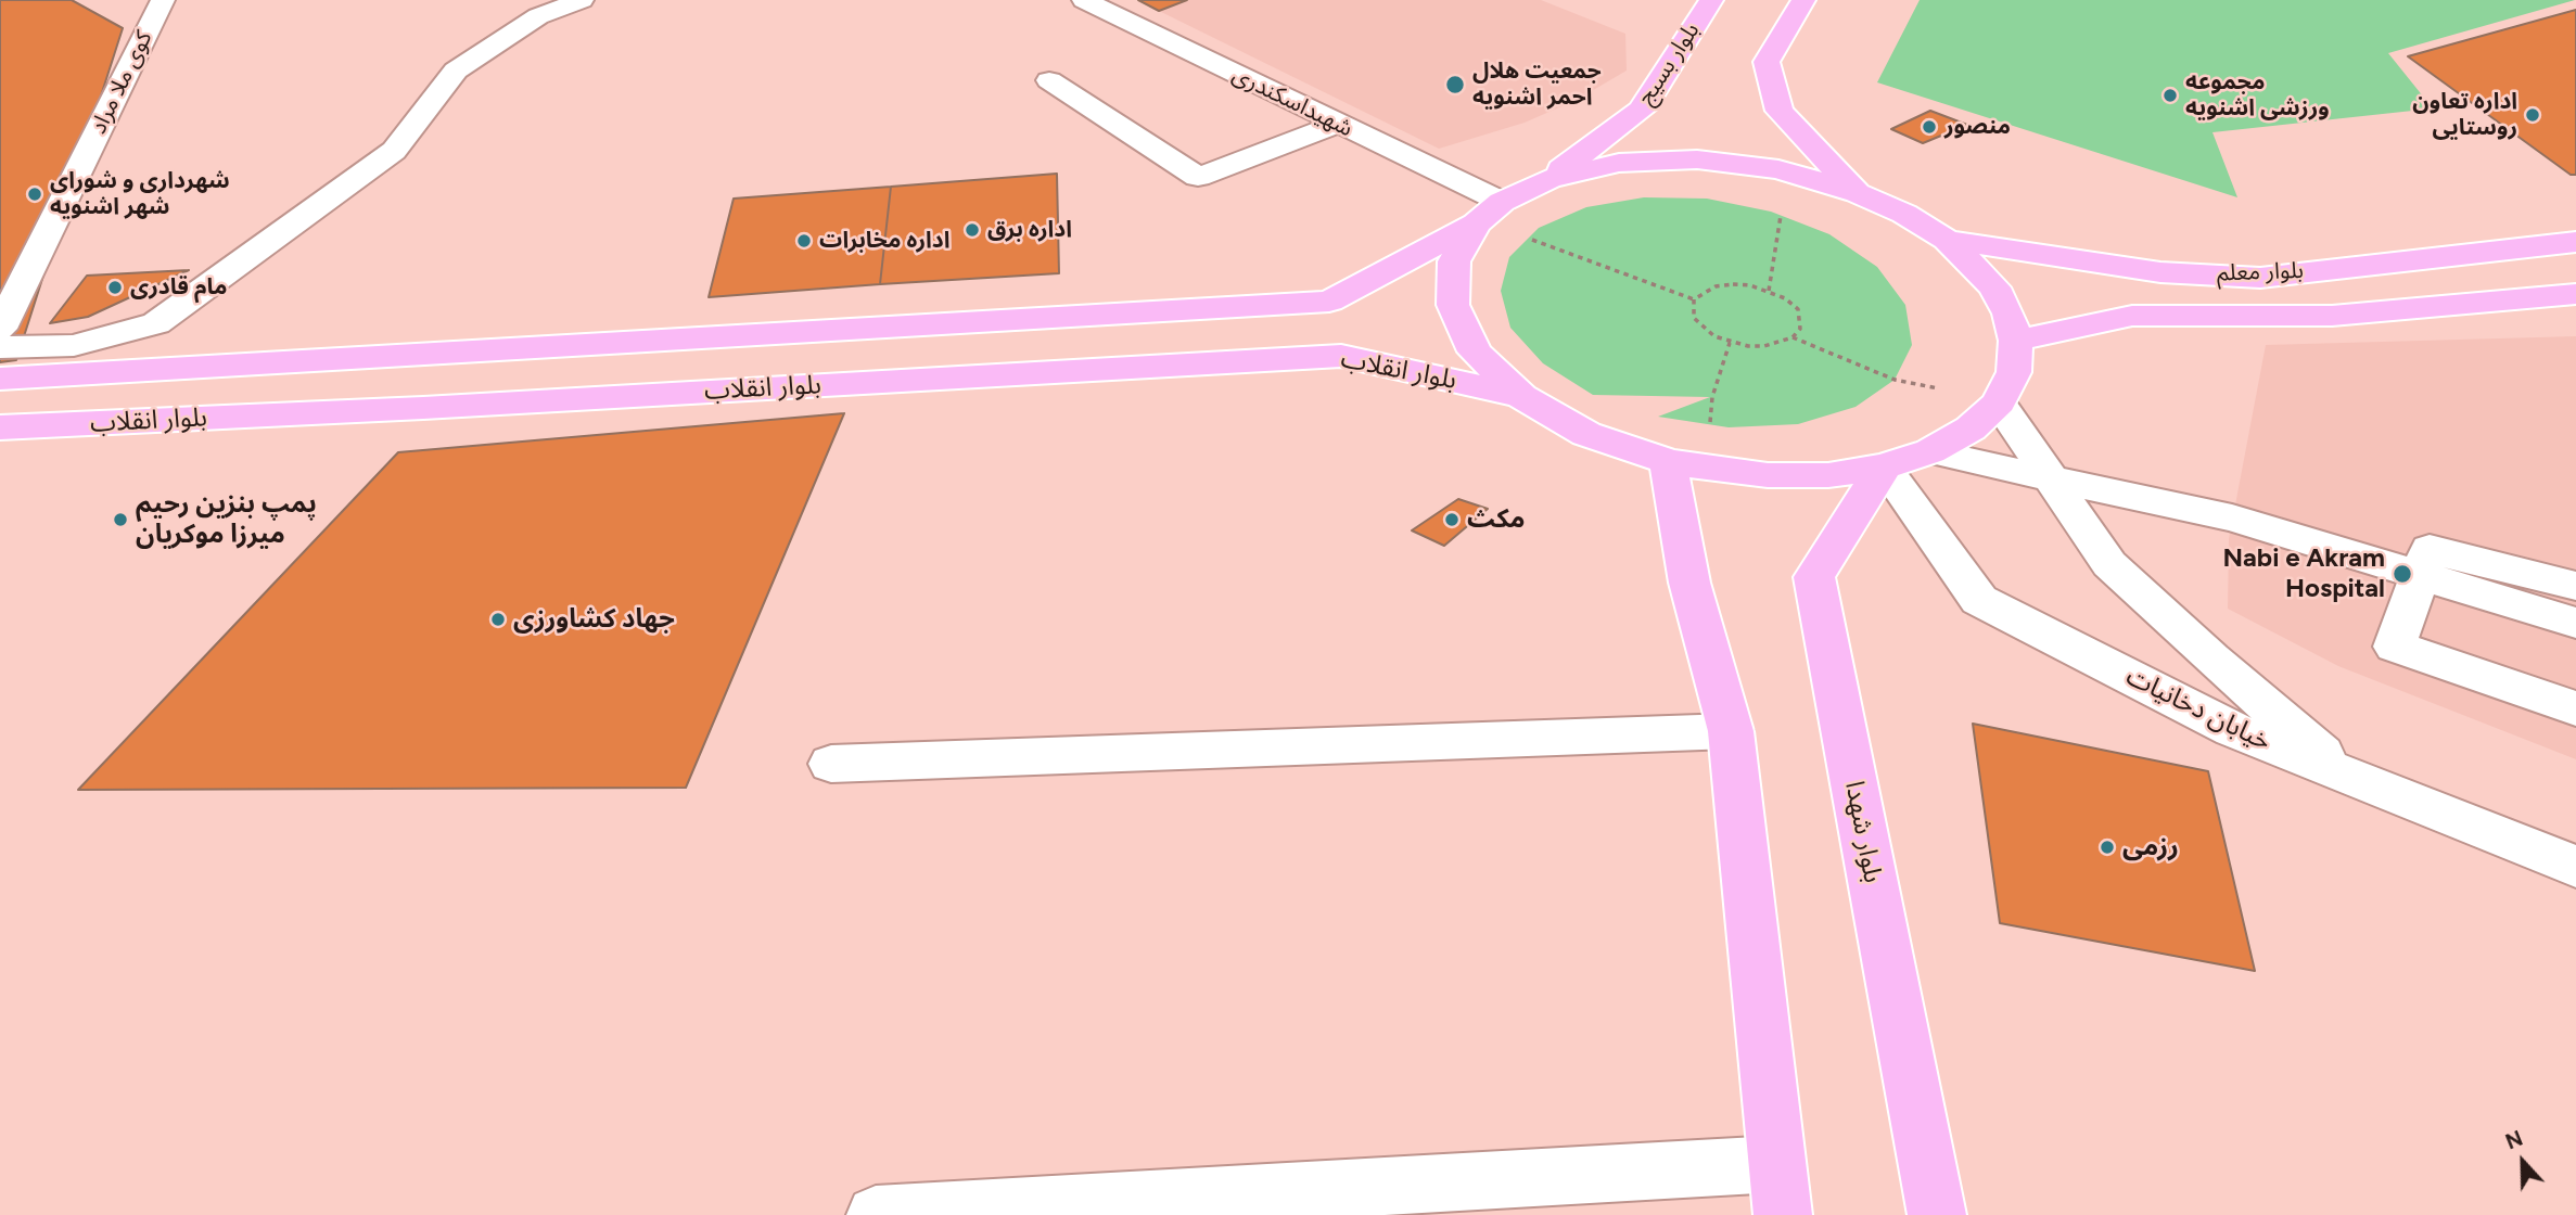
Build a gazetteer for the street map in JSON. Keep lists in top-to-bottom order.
{
  "streets": {
    "main road": [
      "بلوار بسیج",
      "بلوار معلم",
      "بلوار انقلاب",
      "بلوار شهدا"
    ],
    "street": ["کوی ملا مراد", "شهیداسکندری", "خیابان دخانیات"]
  },
  "crossings": [
    ["خیابان دخانیات", "بلوار شهدا"]
  ],
  "places": [
    "جمعیت هلال احمر اشنویه",
    "مجموعه ورزشی اشنویه",
    "اداره تعاون روستایی",
    "منصور",
    "شهرداری و شورای شهر اشنویه",
    "اداره برق",
    "اداره مخابرات",
    "مام قادری",
    "پمپ بنزین رحیم میرزا موکریان",
    "مکث",
    "Nabi e Akram Hospital",
    "جهاد کشاورزی",
    "رزمی"
  ],
  "north": "top"
}
